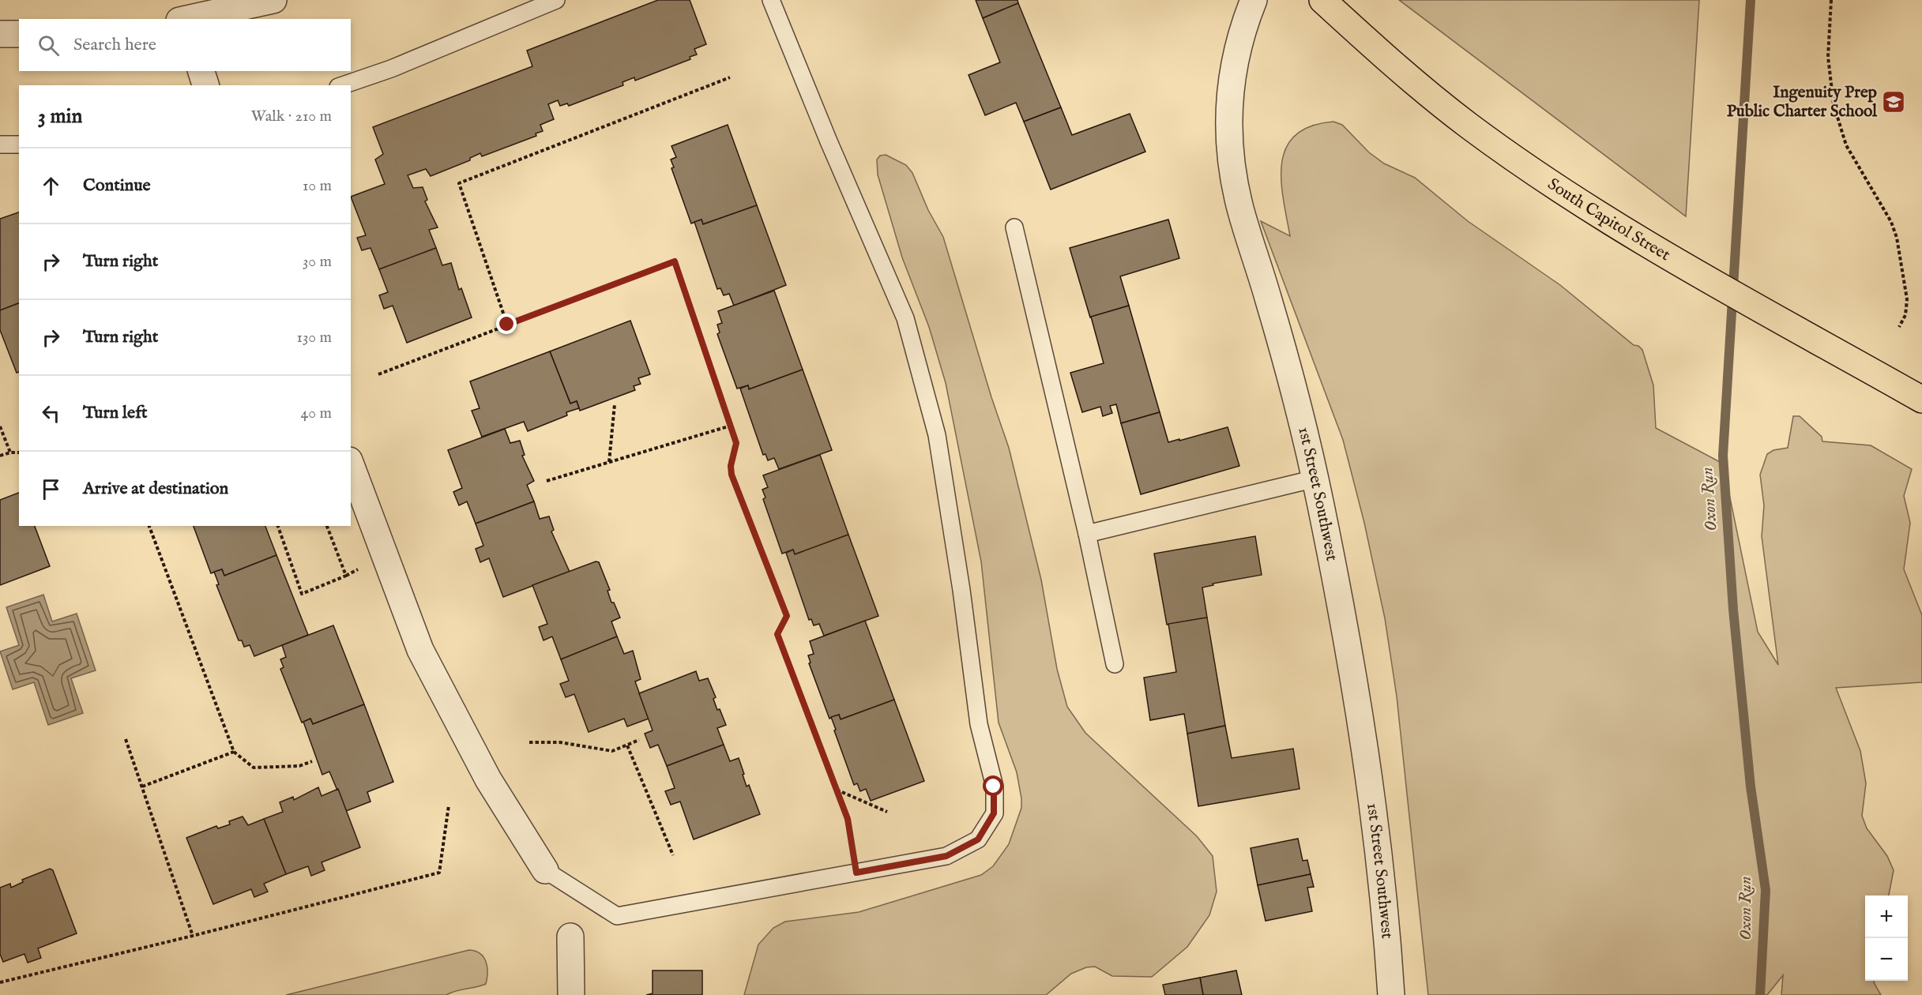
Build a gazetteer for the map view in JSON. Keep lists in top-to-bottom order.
{
  "streets": {
    "main road": ["South Capitol Street"],
    "street": ["1st Street Southwest"]
  },
  "water": ["Oxon Run"],
  "places": {
    "school or university": ["Ingenuity Prep Public Charter School"]
  },
  "page": {
    "search": "Search here",
    "heading": ["3 min", "Walk · 210 m"],
    "list": [
      ["Continue", "10 m"],
      ["Turn right", "30 m"],
      ["Turn right", "130 m"],
      ["Turn left", "40 m"],
      "Arrive at destination"
    ],
    "map_buttons": ["+", "−"]
  }
}
